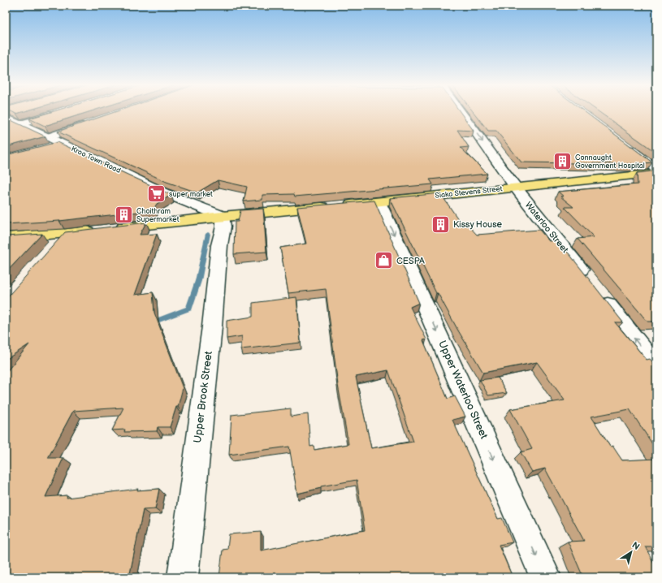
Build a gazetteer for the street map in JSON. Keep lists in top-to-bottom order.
{
  "streets": {
    "main road": ["Siaka Stevens Street"],
    "street": [
      "Kroo Town Road",
      "Waterloo Street",
      "Upper Waterloo Street",
      "Upper Brook Street"
    ]
  },
  "crossings": [
    ["Kroo Town Road", "Siaka Stevens Street"],
    ["Kroo Town Road", "Upper Brook Street"],
    ["Siaka Stevens Street", "Waterloo Street"],
    ["Siaka Stevens Street", "Upper Waterloo Street"],
    ["Siaka Stevens Street", "Upper Brook Street"]
  ],
  "one_way": ["Upper Waterloo Street"],
  "places": {
    "building": ["Connaught Government Hospital", "Choithram Supermarket", "Kissy House"],
    "supermarket": ["super market"],
    "shop": ["CESPA"]
  },
  "north": "top right"
}
